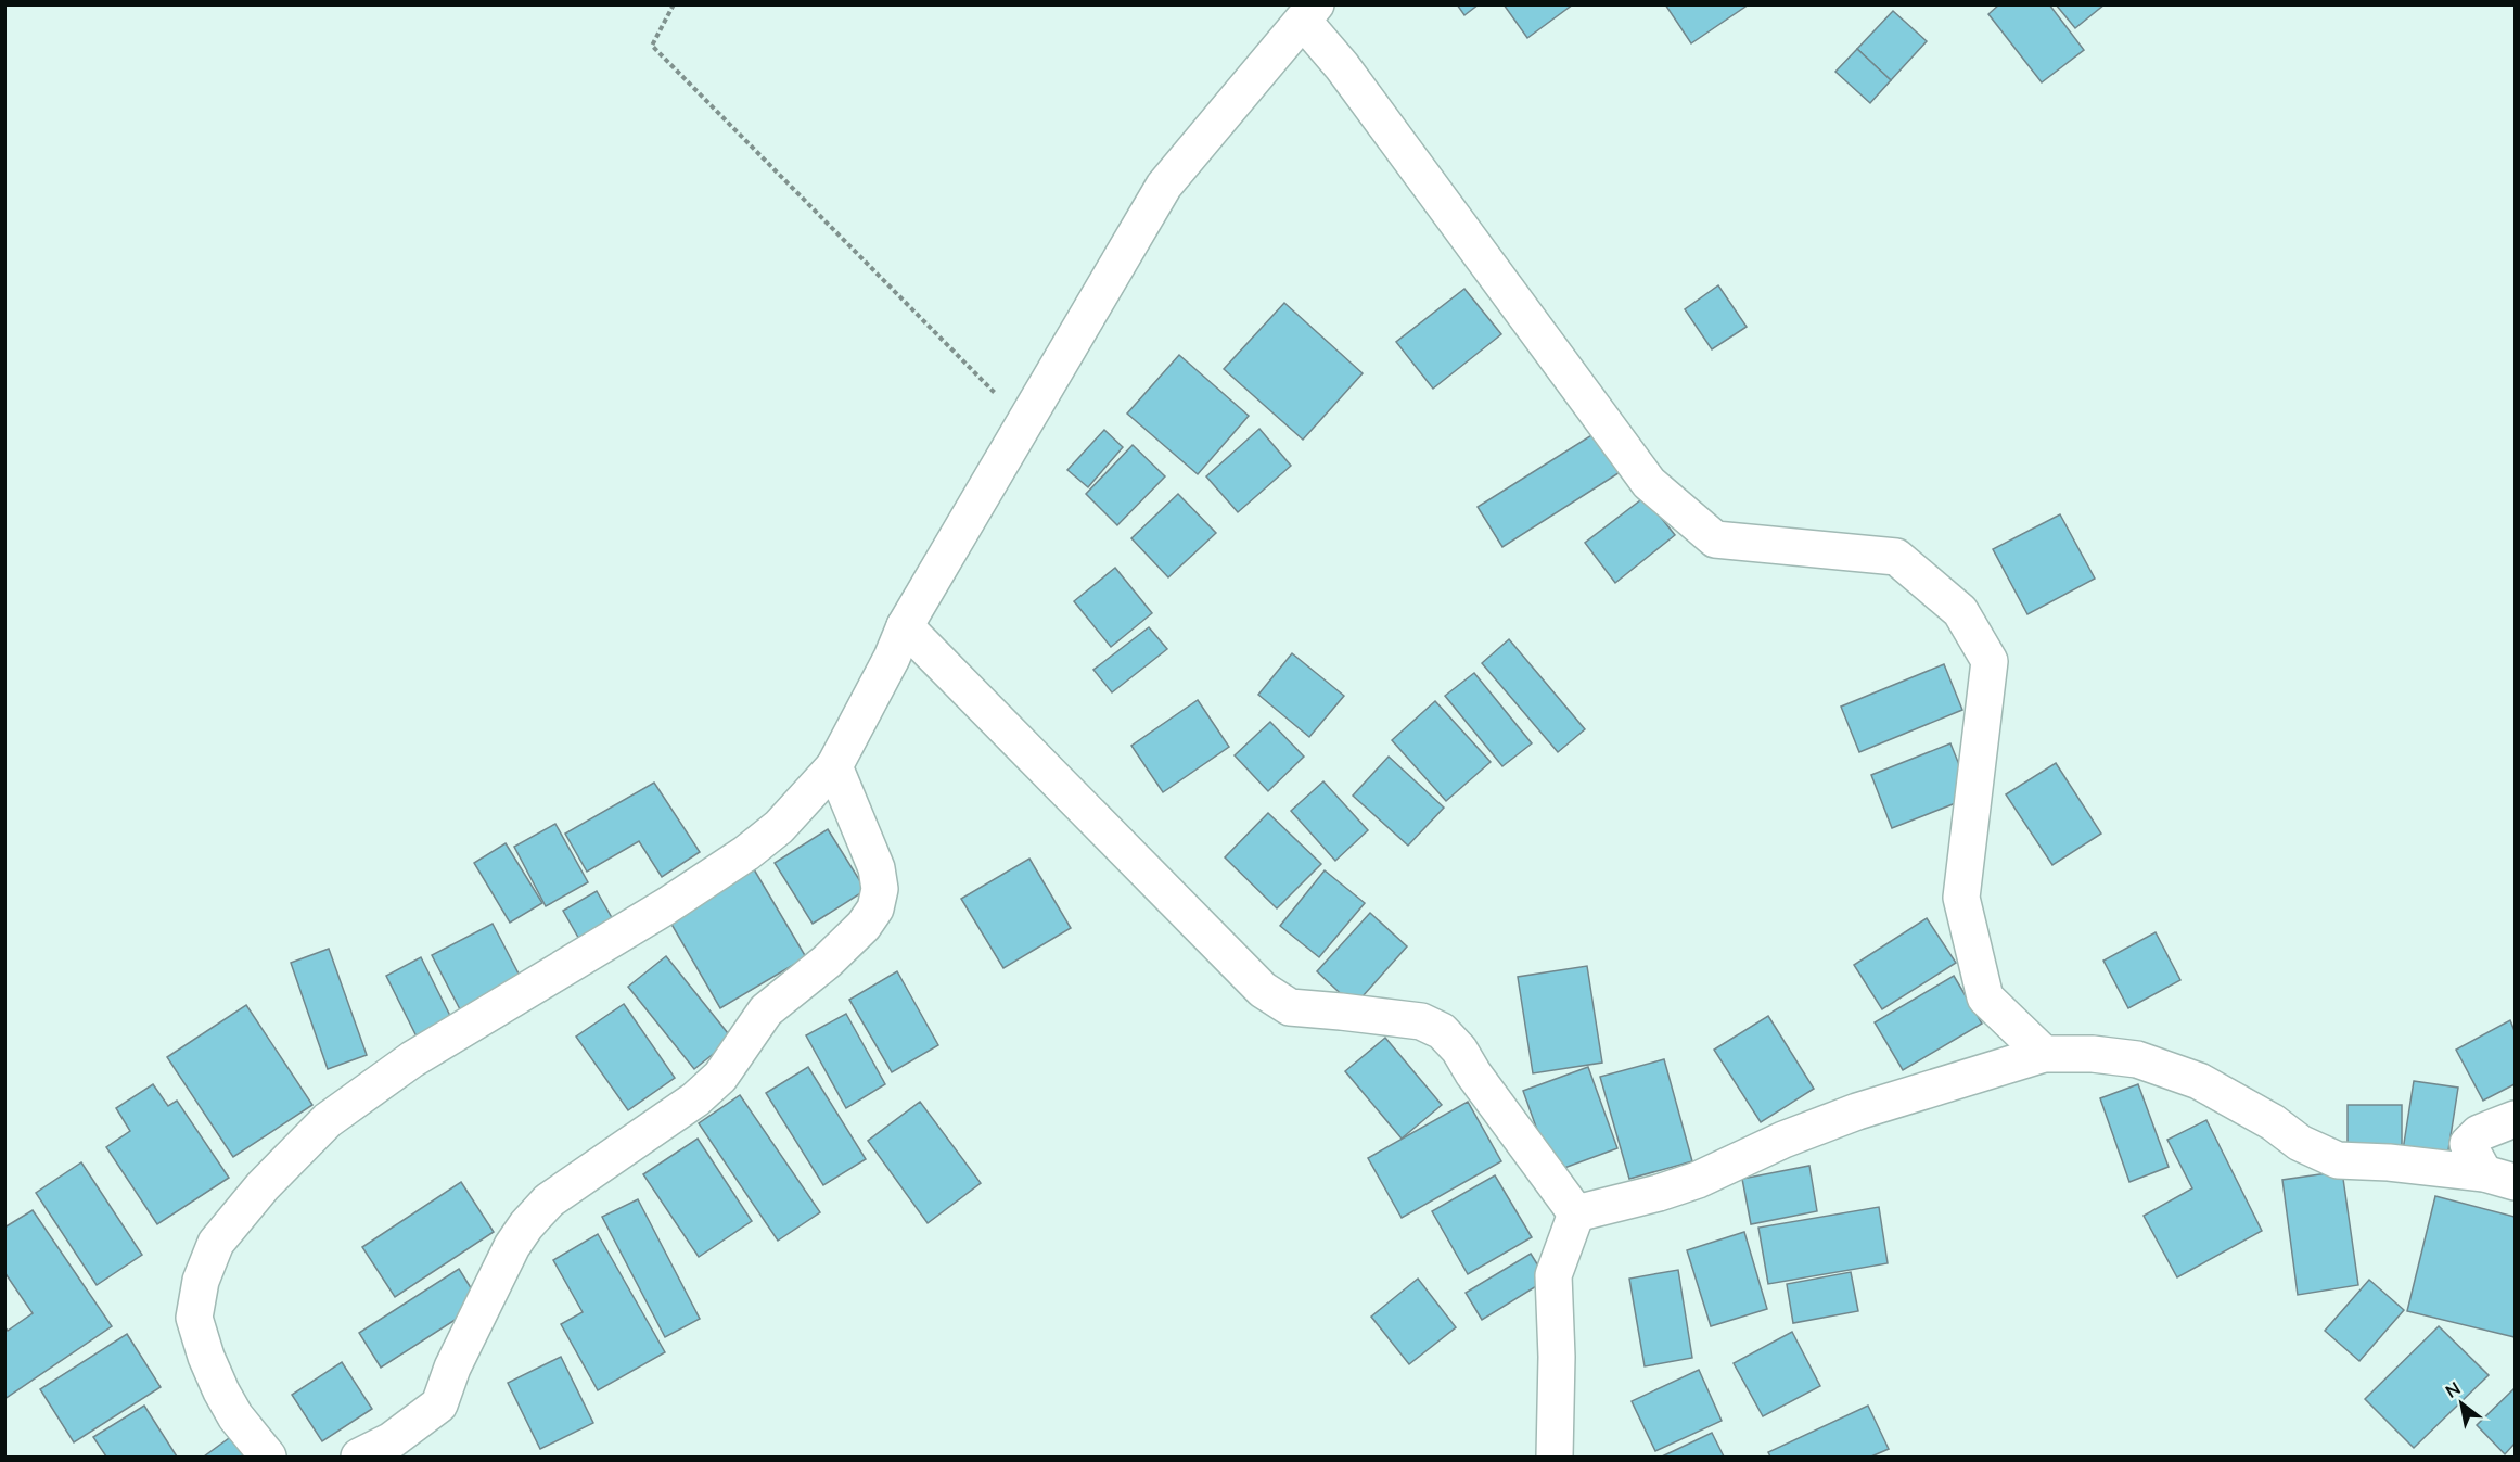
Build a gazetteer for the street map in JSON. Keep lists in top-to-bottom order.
{
  "north": "top left"
}
